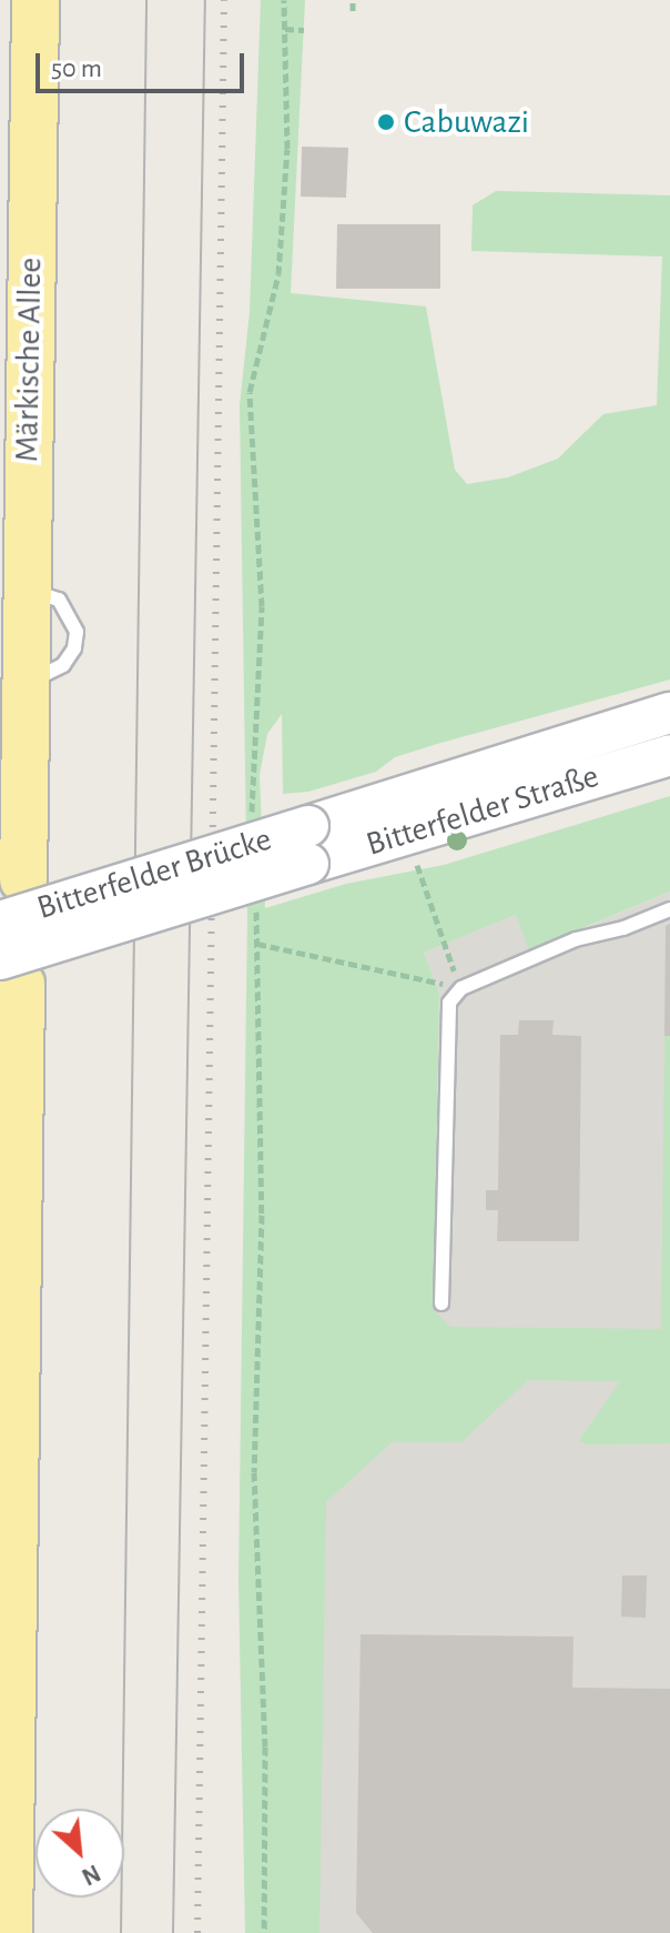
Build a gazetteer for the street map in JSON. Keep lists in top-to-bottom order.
{
  "streets": {
    "main road": ["Märkische Allee", "Bitterfelder Straße", "Bitterfelder Brücke"]
  },
  "crossings": [
    ["Bitterfelder Straße", "Bitterfelder Brücke"]
  ],
  "places": ["Cabuwazi"],
  "scale_bar": "50 m",
  "north": "bottom right"
}
